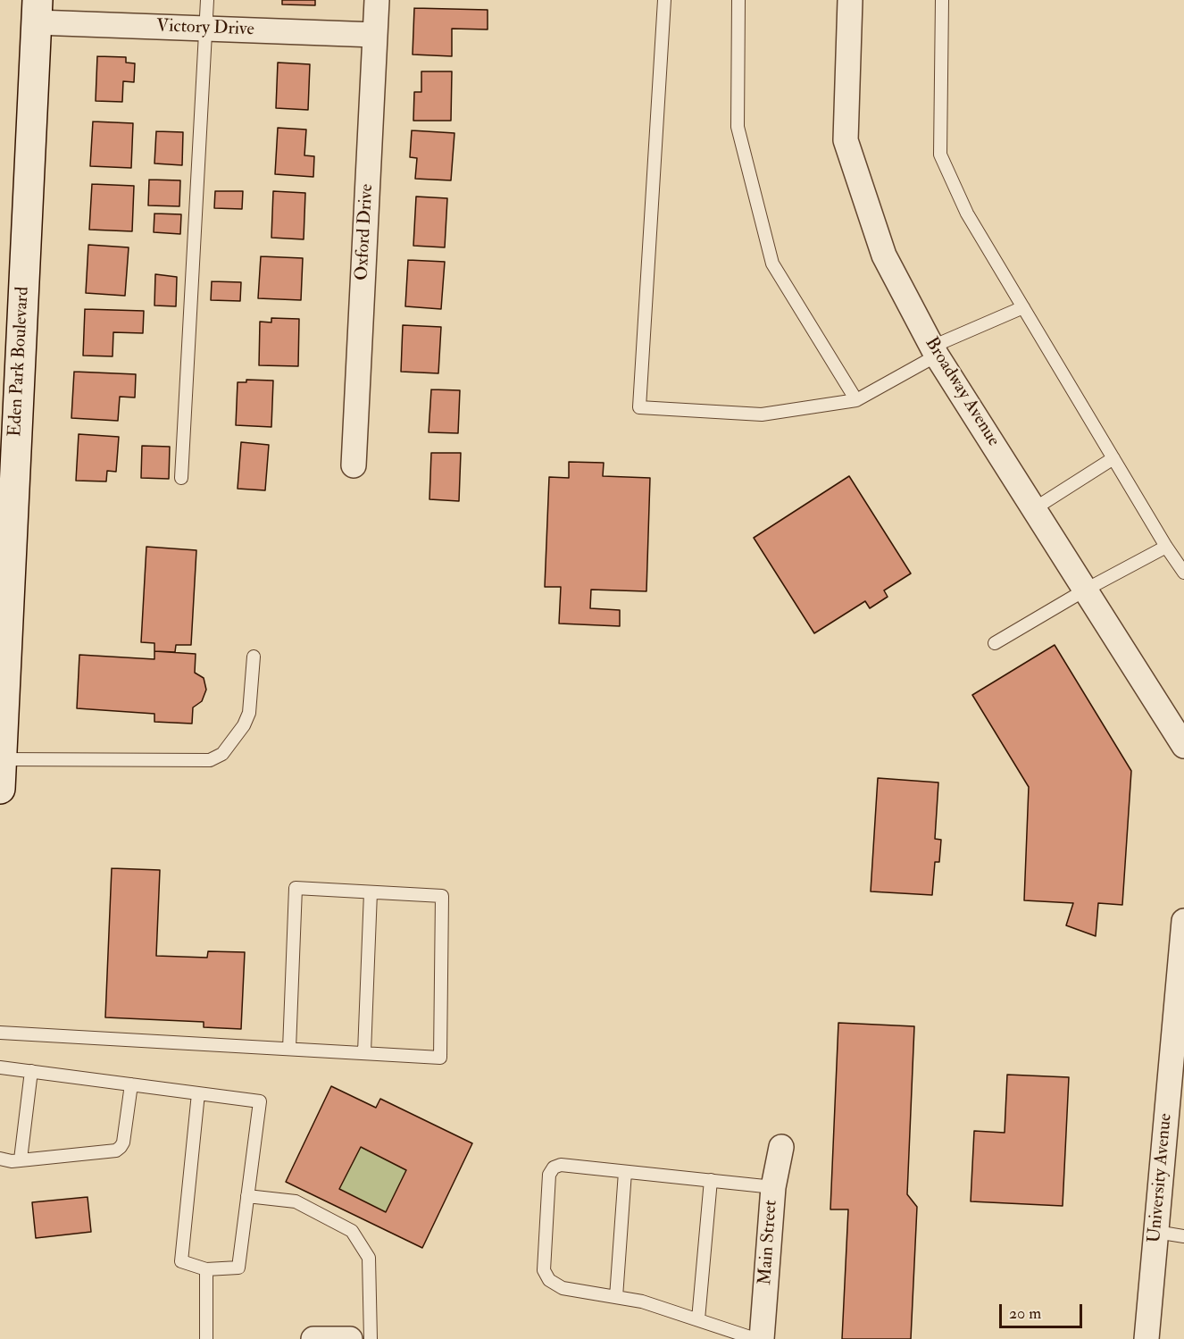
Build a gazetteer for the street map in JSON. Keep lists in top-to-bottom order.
{
  "streets": {
    "main road": ["Eden Park Boulevard"],
    "street": [
      "Victory Drive",
      "Oxford Drive",
      "Broadway Avenue",
      "University Avenue",
      "Main Street"
    ]
  },
  "crossings": [
    ["Victory Drive", "Oxford Drive"],
    ["Victory Drive", "Eden Park Boulevard"]
  ],
  "scale_bar": "20 m"
}
